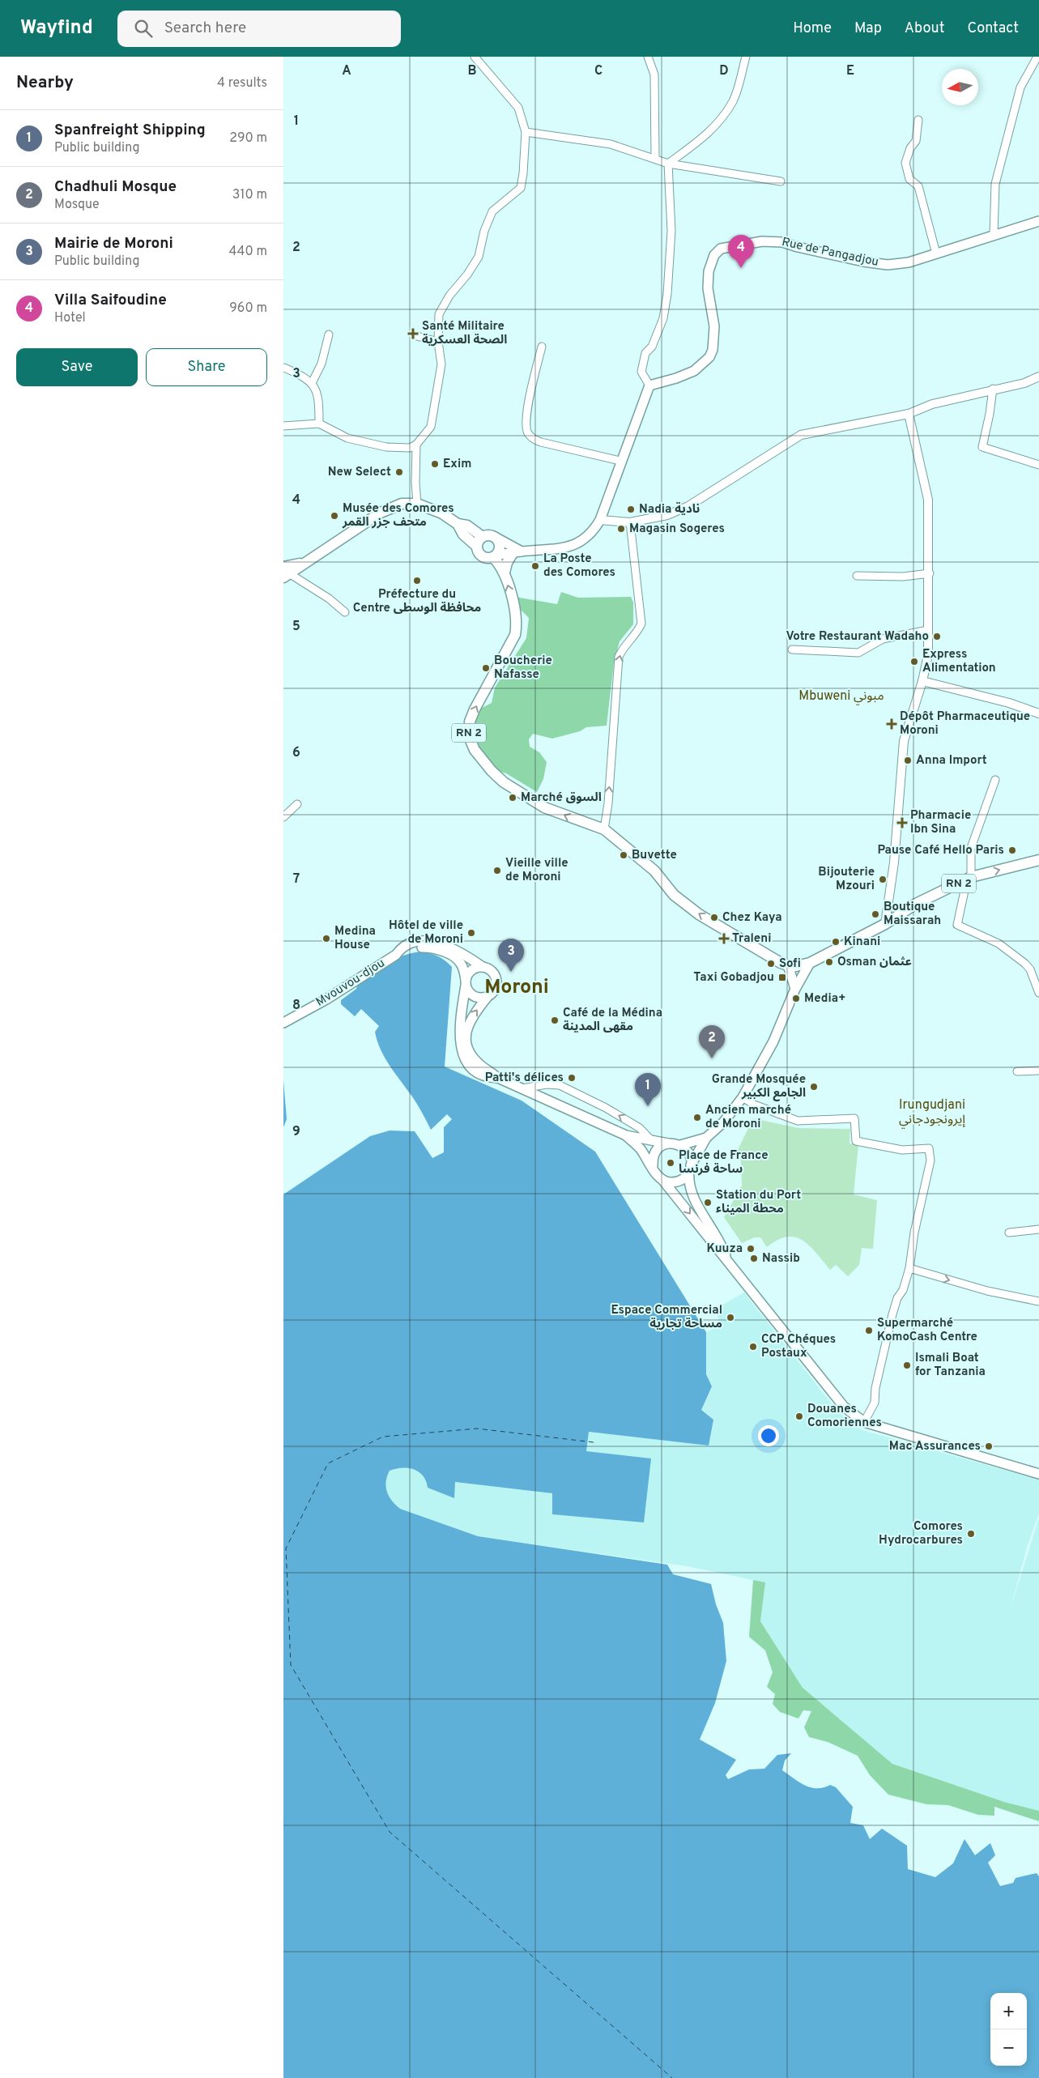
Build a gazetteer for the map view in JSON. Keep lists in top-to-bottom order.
{
  "streets": {
    "main road": ["Rue de Pangadjou", "RN 2", "Mvouvou-djou"]
  },
  "districts": ["Mbuweni مبوني", "Moroni", "Irungudjani إيرونجودجاني"],
  "places": {
    "health": [
      "Santé Militaire الصحة العسكرية",
      "Dépôt Pharmaceutique Moroni",
      "Pharmacie Ibn Sina",
      "Traleni"
    ],
    "other": [
      "Exim",
      "New Select",
      "Nadia نادية",
      "Musée des Comores متحف جزر القمر",
      "Magasin Sogeres",
      "La Poste des Comores",
      "Préfecture du Centre محافظة الوسطى",
      "Votre Restaurant Wadaho",
      "Express Alimentation",
      "Boucherie Nafasse",
      "Anna Import",
      "Marché السوق",
      "Pause Café Hello Paris",
      "Buvette",
      "Vieille ville de Moroni",
      "Bijouterie Mzouri",
      "Boutique Maissarah",
      "Chez Kaya",
      "Hôtel de ville de Moroni",
      "Medina House",
      "Kinani",
      "Osman عثمان",
      "Sofi",
      "Media+",
      "Café de la Médina مقهى المدينة",
      "Patti's délices",
      "Grande Mosquée الجامع الكبير",
      "Ancien marché de Moroni",
      "Place de France ساحة فرنسا",
      "Station du Port محطة الميناء",
      "Kuuza",
      "Nassib",
      "Espace Commercial مساحة تجارية",
      "Supermarché KomoCash Centre",
      "CCP Chéques Postaux",
      "Ismali Boat for Tanzania",
      "Douanes Comoriennes",
      "Mac Assurances",
      "Comores Hydrocarbures"
    ],
    "transit": ["Taxi Gobadjou"]
  },
  "north": "left",
  "page": {
    "header": "Wayfind",
    "search": "Search here",
    "nav": [
      "Home",
      "Map",
      "About",
      "Contact"
    ],
    "heading": ["Nearby", "4 results"],
    "list": [
      {
        "mark": "1",
        "name": "Spanfreight Shipping",
        "note": "Public building",
        "value": "290 m"
      },
      {
        "mark": "2",
        "name": "Chadhuli Mosque",
        "note": "Mosque",
        "value": "310 m"
      },
      {
        "mark": "3",
        "name": "Mairie de Moroni",
        "note": "Public building",
        "value": "440 m"
      },
      {
        "mark": "4",
        "name": "Villa Saifoudine",
        "note": "Hotel",
        "value": "960 m"
      }
    ],
    "pins": [
      "4",
      "3",
      "2",
      "1"
    ],
    "buttons": ["Save", "Share"],
    "map_buttons": ["+", "−"]
  },
  "grid": {
    "columns": [
      "A",
      "B",
      "C",
      "D",
      "E"
    ],
    "rows": [
      "1",
      "2",
      "3",
      "4",
      "5",
      "6",
      "7",
      "8",
      "9"
    ]
  }
}
